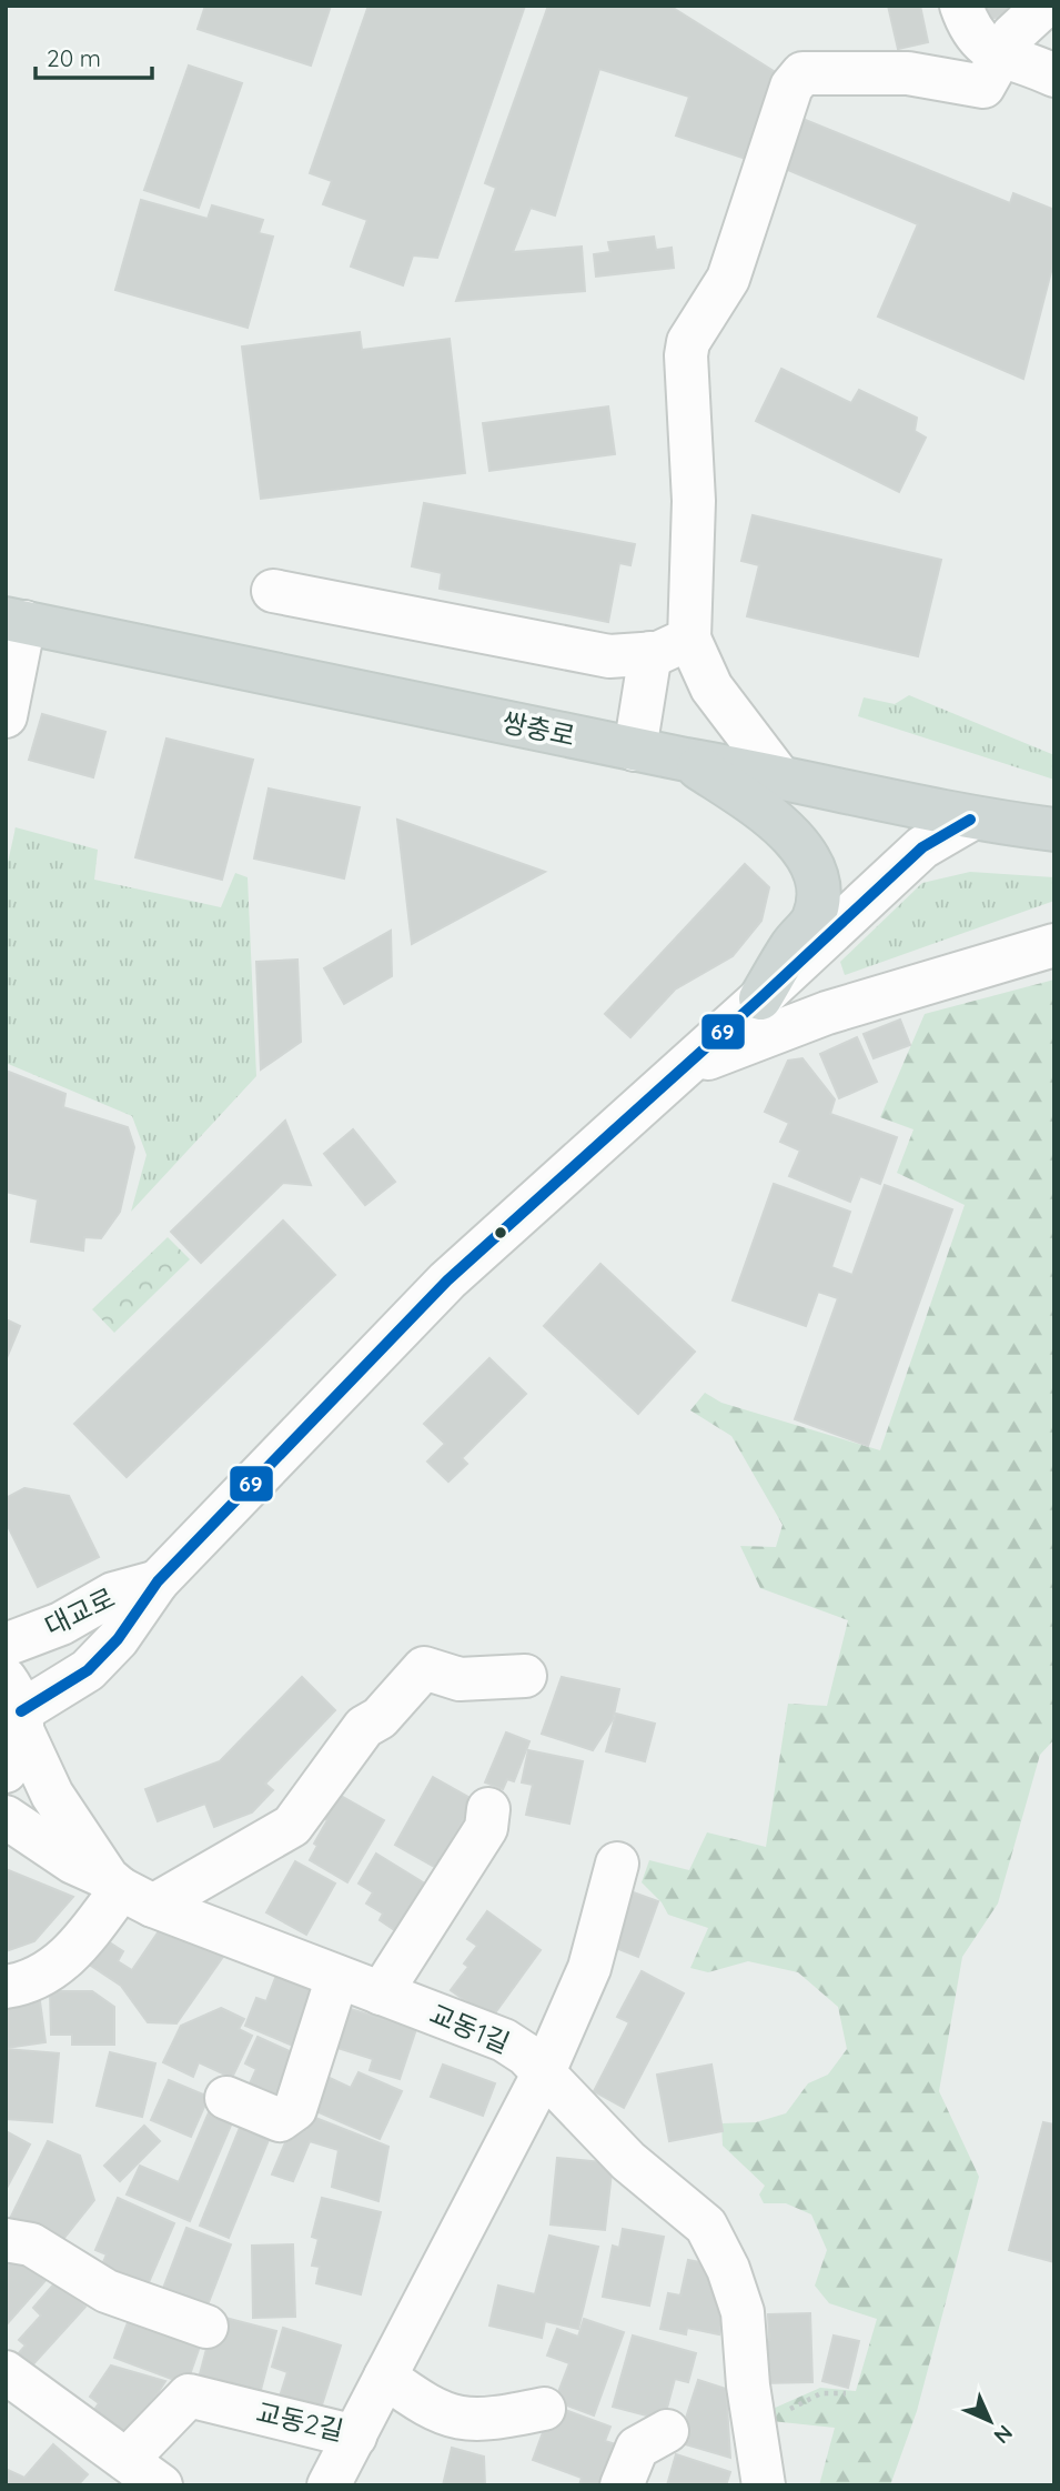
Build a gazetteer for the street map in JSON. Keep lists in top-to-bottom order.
{
  "streets": {
    "main road": ["쌍충로"],
    "street": ["대교로", "교동1길", "교동2길"]
  },
  "crossings": [
    ["교동1길", "교동2길"]
  ],
  "lines": ["transit line 69"],
  "scale_bar": "20 m",
  "north": "bottom right"
}
